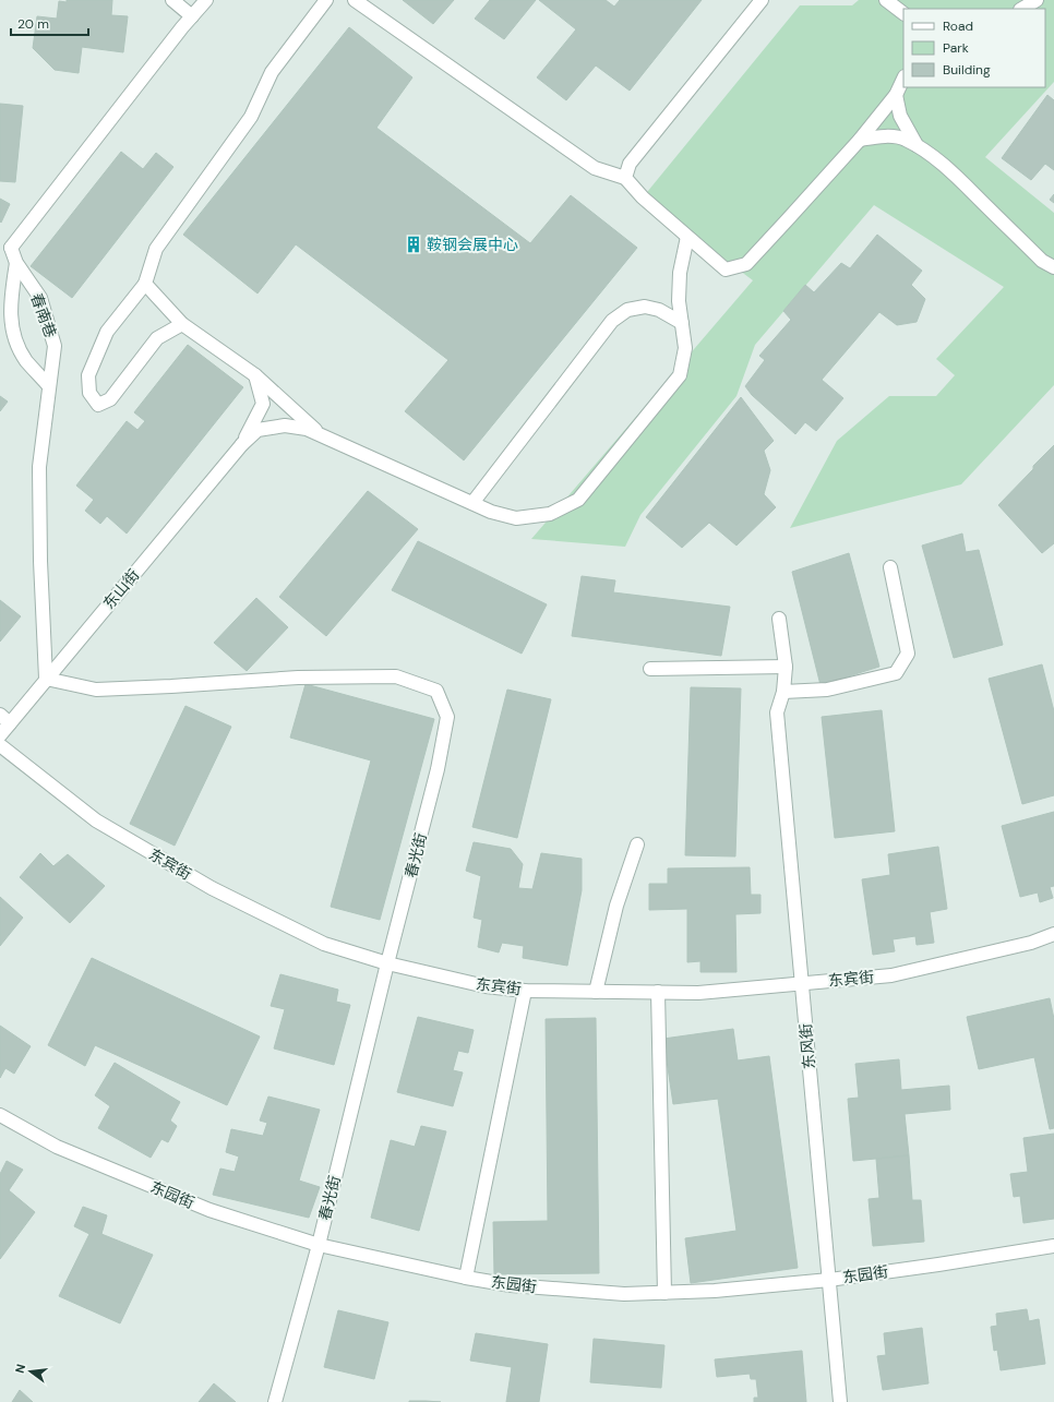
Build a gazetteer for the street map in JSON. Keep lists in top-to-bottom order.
{
  "streets": {
    "street": [
      "春南巷",
      "东山街",
      "春光街",
      "东宾街",
      "东风街",
      "东园街"
    ]
  },
  "crossings": [
    ["春南巷", "东山街"],
    ["春南巷", "春光街"],
    ["东山街", "春光街"],
    ["春光街", "东宾街"],
    ["春光街", "东园街"],
    ["东宾街", "东风街"],
    ["东风街", "东园街"]
  ],
  "places": {
    "building": ["鞍钢会展中心"]
  },
  "legend": ["Road", "Park", "Building"],
  "scale_bar": "20 m",
  "north": "left"
}
